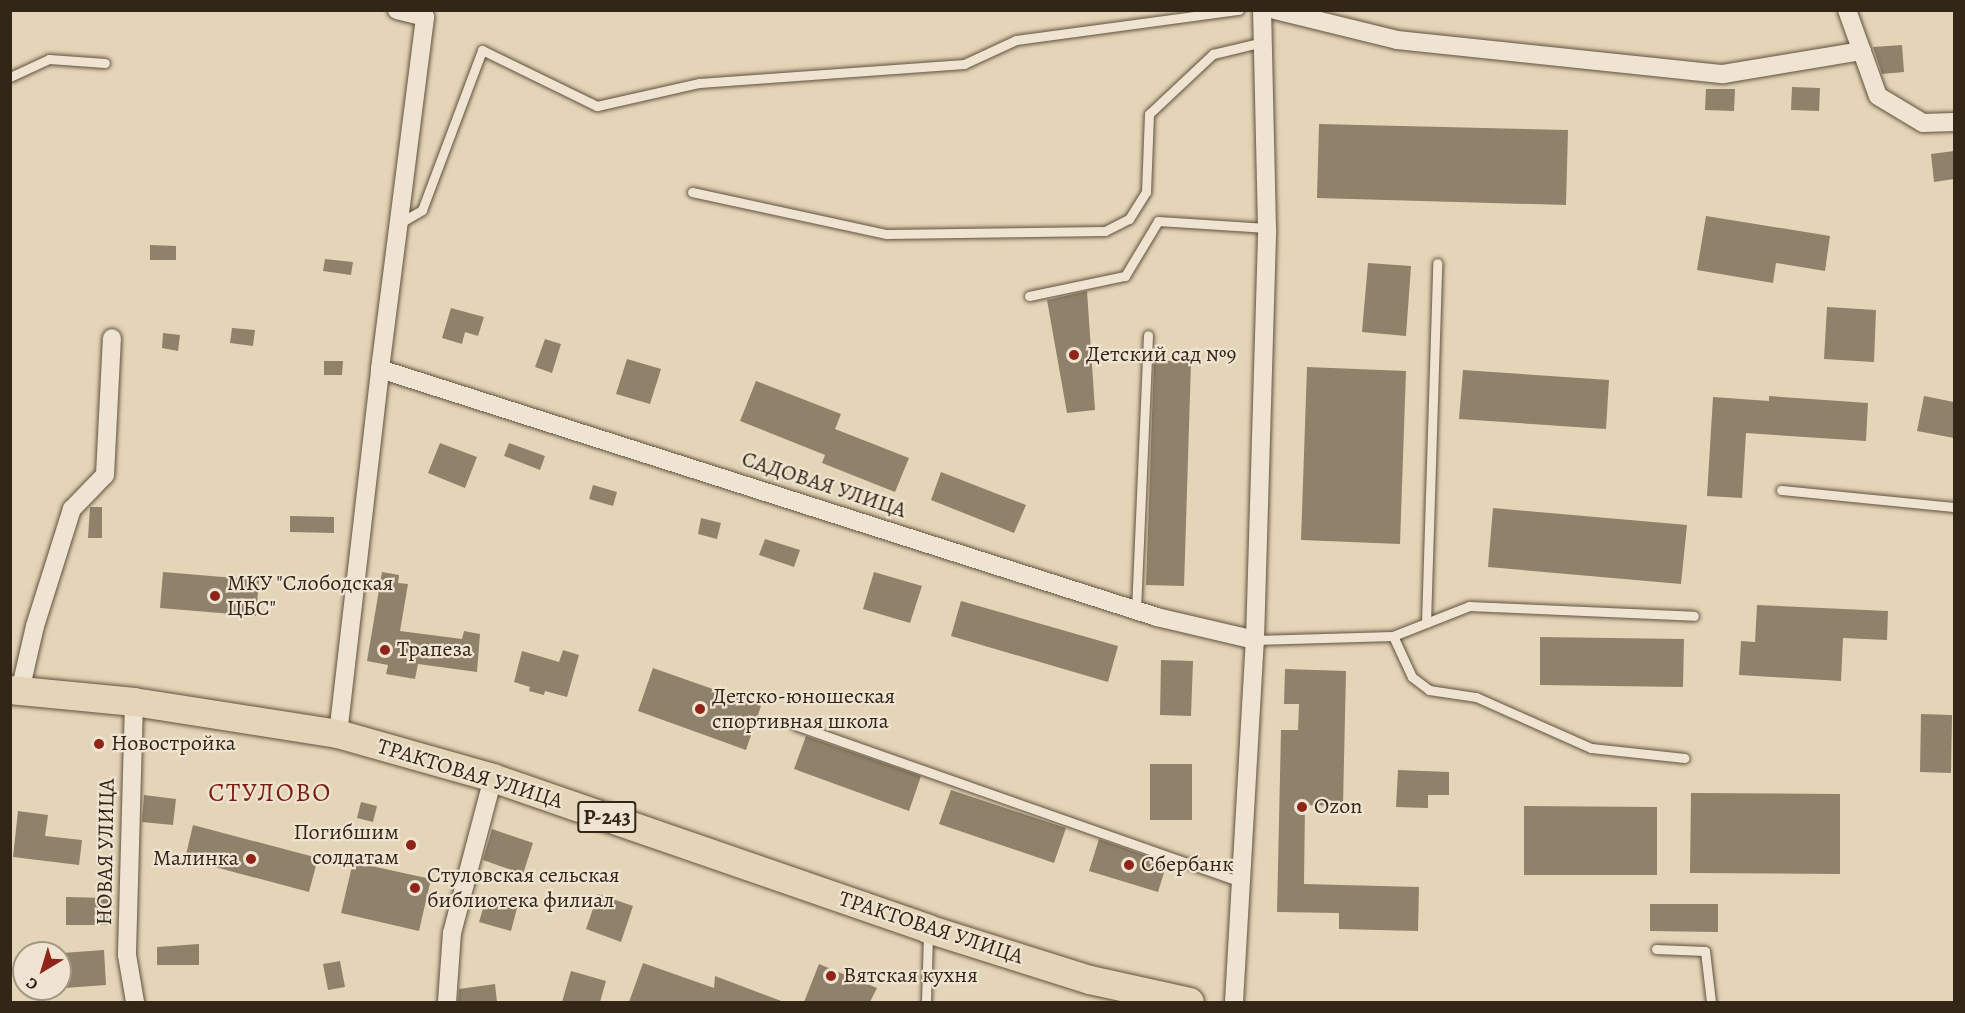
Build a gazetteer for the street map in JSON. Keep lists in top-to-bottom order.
{
  "streets": {
    "highway": ["ТРАКТОВАЯ УЛИЦА", "Р-243"],
    "street": ["САДОВАЯ УЛИЦА", "НОВАЯ УЛИЦА"]
  },
  "crossings": [
    ["ТРАКТОВАЯ УЛИЦА", "НОВАЯ УЛИЦА"]
  ],
  "districts": ["СТУЛОВО"],
  "places": [
    "Детский сад №9",
    "МКУ \"Слободская ЦБС\"",
    "Трапеза",
    "Детско-юношеская спортивная школа",
    "Новостройка",
    "Ozon",
    "Погибшим солдатам",
    "Малинка",
    "Сбербанк",
    "Стуловская сельская библиотека филиал",
    "Вятская кухня"
  ],
  "north": "bottom left"
}
